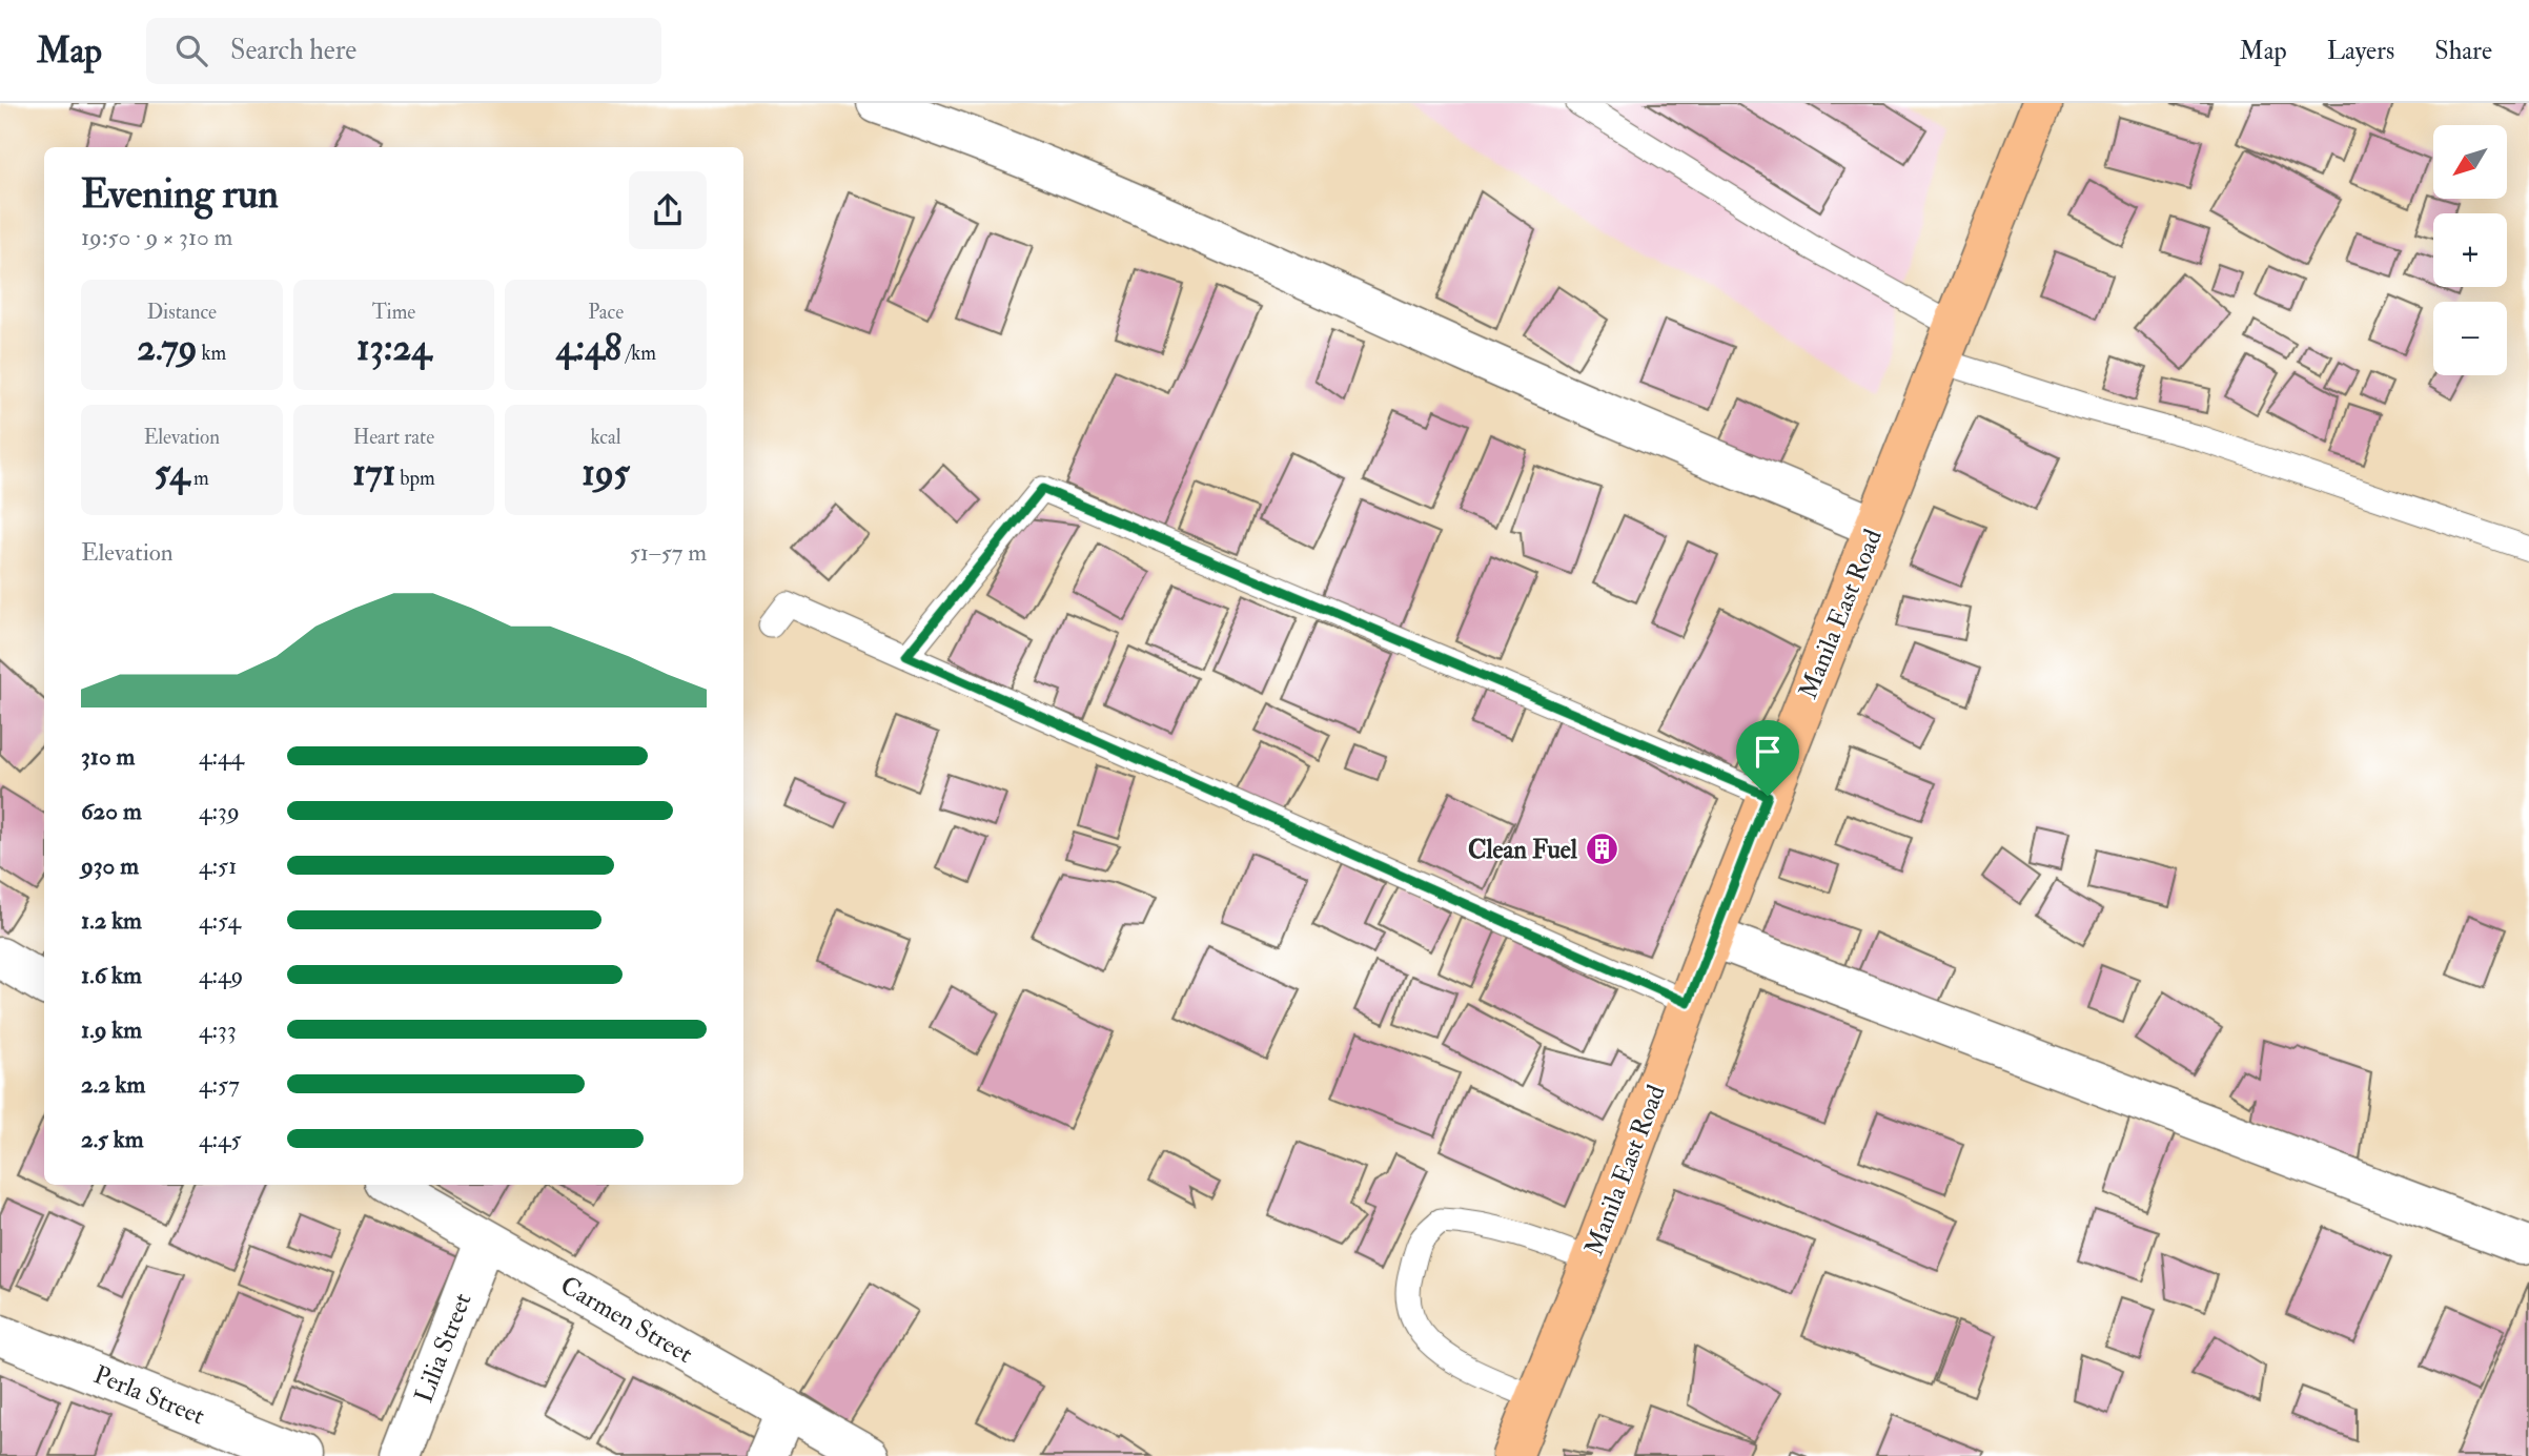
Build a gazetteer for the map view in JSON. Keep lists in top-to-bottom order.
{
  "streets": {
    "main road": ["Manila East Road"],
    "street": ["Carmen Street", "Lilia Street", "Perla Street"]
  },
  "crossings": [
    ["Carmen Street", "Lilia Street"]
  ],
  "places": {
    "building": ["Clean Fuel"]
  },
  "north": "bottom left",
  "page": {
    "header": "Map",
    "search": "Search here",
    "nav": ["Map", "Layers", "Share"],
    "map_buttons": ["+", "−"],
    "heading": ["Evening run", "19:50 · 9 × 310 m"],
    "stats": [
      ["Distance", "2.79 km"],
      ["Time", "13:24"],
      ["Pace", "4:48 /km"],
      ["Elevation", "54 m"],
      ["Heart rate", "171 bpm"],
      ["kcal", "195"]
    ],
    "chart": ["Elevation", "51–57 m"],
    "list": [
      {
        "name": "310 m",
        "note": "4:44"
      },
      {
        "name": "620 m",
        "note": "4:39"
      },
      {
        "name": "930 m",
        "note": "4:51"
      },
      {
        "name": "1.2 km",
        "note": "4:54"
      },
      {
        "name": "1.6 km",
        "note": "4:49"
      },
      {
        "name": "1.9 km",
        "note": "4:33"
      },
      {
        "name": "2.2 km",
        "note": "4:57"
      },
      {
        "name": "2.5 km",
        "note": "4:45"
      }
    ]
  }
}
